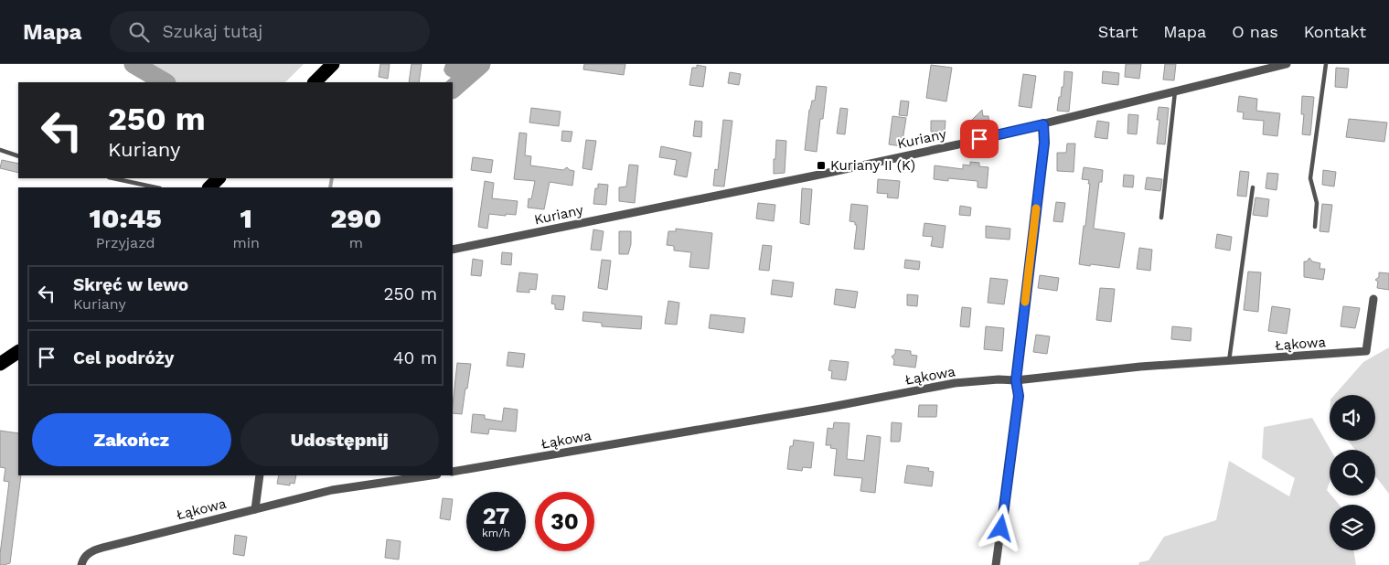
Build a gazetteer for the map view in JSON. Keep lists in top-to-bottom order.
{
  "streets": {
    "street": ["Kuriany", "Łąkowa"]
  },
  "places": {
    "transit": ["Kuriany II (K)"]
  },
  "page": {
    "header": "Mapa",
    "search": "Szukaj tutaj",
    "nav": [
      "Start",
      "Mapa",
      "O nas",
      "Kontakt"
    ],
    "turn": ["250 m", "Kuriany"],
    "eta": [
      "10:45",
      "Przyjazd",
      "1",
      "min",
      "290",
      "m"
    ],
    "list": [
      {
        "name": "Skręć w lewo",
        "note": "Kuriany",
        "value": "250 m"
      },
      {
        "name": "Cel podróży",
        "value": "40 m"
      }
    ],
    "buttons": ["Zakończ", "Udostępnij"],
    "speed": "27 km/h",
    "limit": "30"
  }
}
